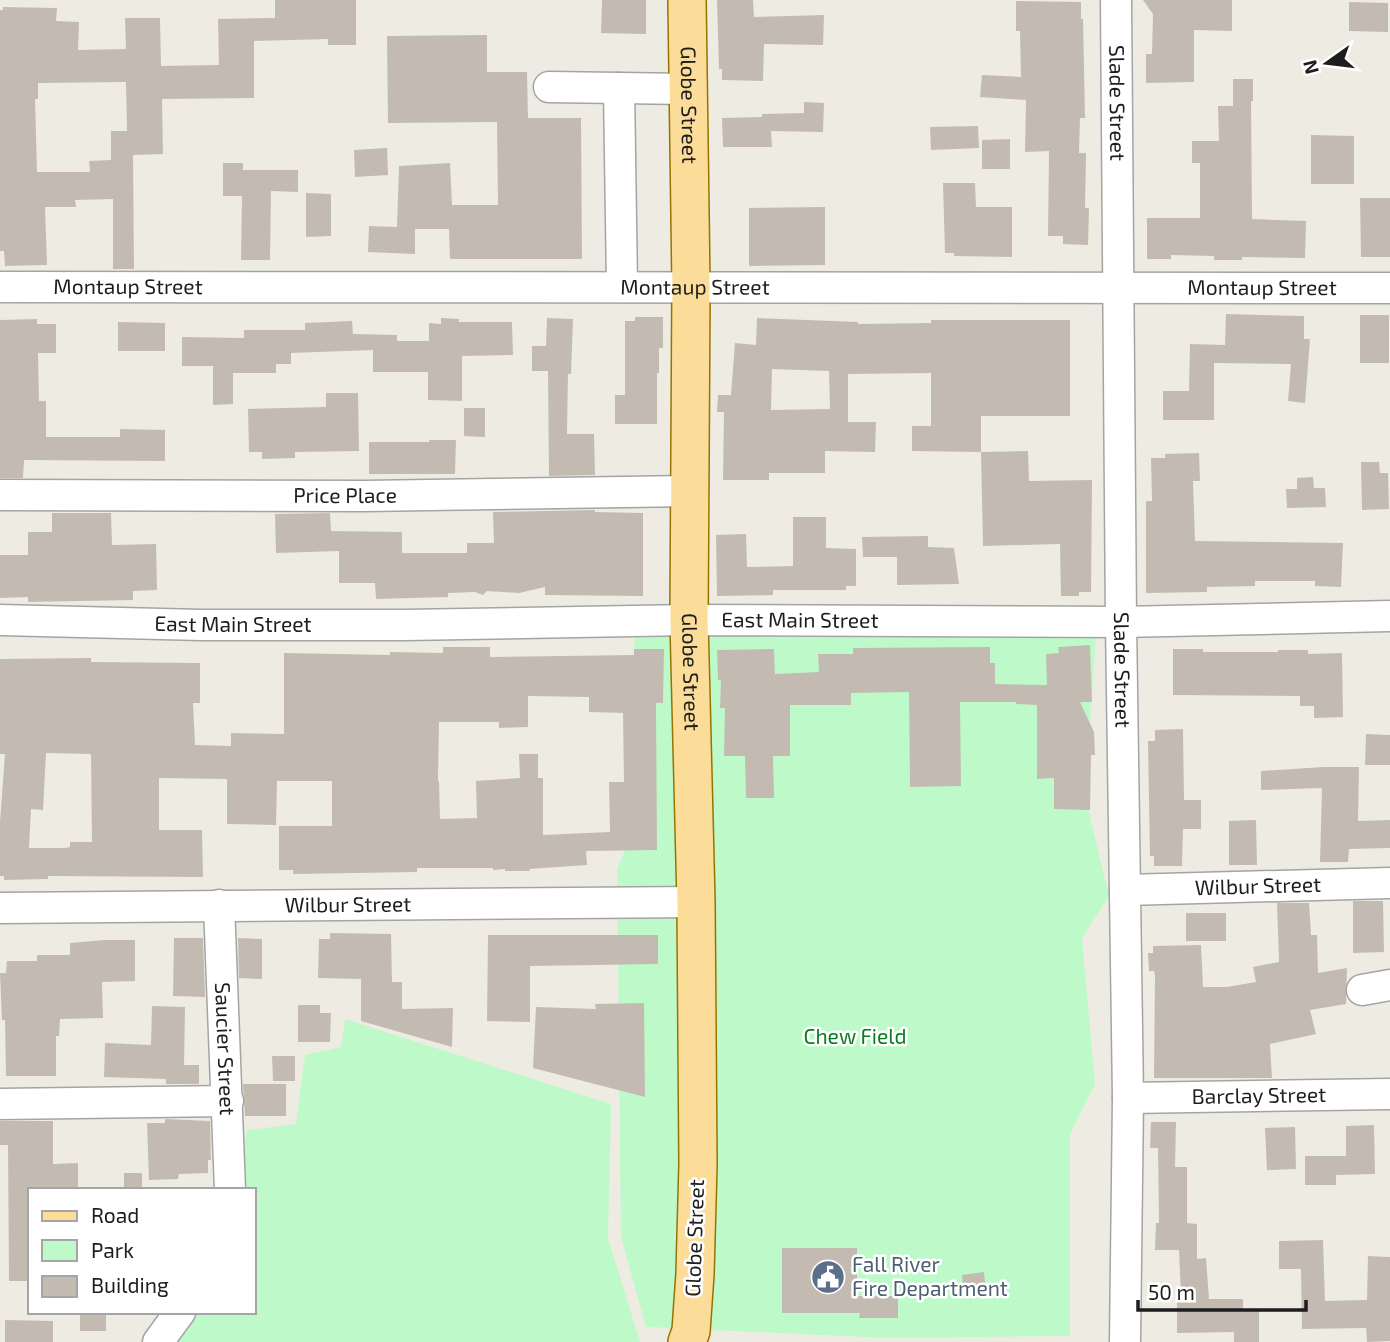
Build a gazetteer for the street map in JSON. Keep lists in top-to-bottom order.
{
  "streets": {
    "main road": ["Globe Street"],
    "street": [
      "Slade Street",
      "Montaup Street",
      "Price Place",
      "East Main Street",
      "Wilbur Street",
      "Saucier Street",
      "Barclay Street"
    ]
  },
  "crossings": [
    ["Globe Street", "Montaup Street"],
    ["Globe Street", "Price Place"],
    ["Globe Street", "East Main Street"],
    ["Globe Street", "Wilbur Street"],
    ["Slade Street", "Montaup Street"],
    ["Slade Street", "East Main Street"],
    ["Slade Street", "Wilbur Street"],
    ["Slade Street", "Barclay Street"],
    ["Wilbur Street", "Saucier Street"]
  ],
  "parks": ["Chew Field"],
  "places": {
    "public building": ["Fall River Fire Department"]
  },
  "legend": ["Road", "Park", "Building"],
  "scale_bar": "50 m",
  "north": "left"
}
